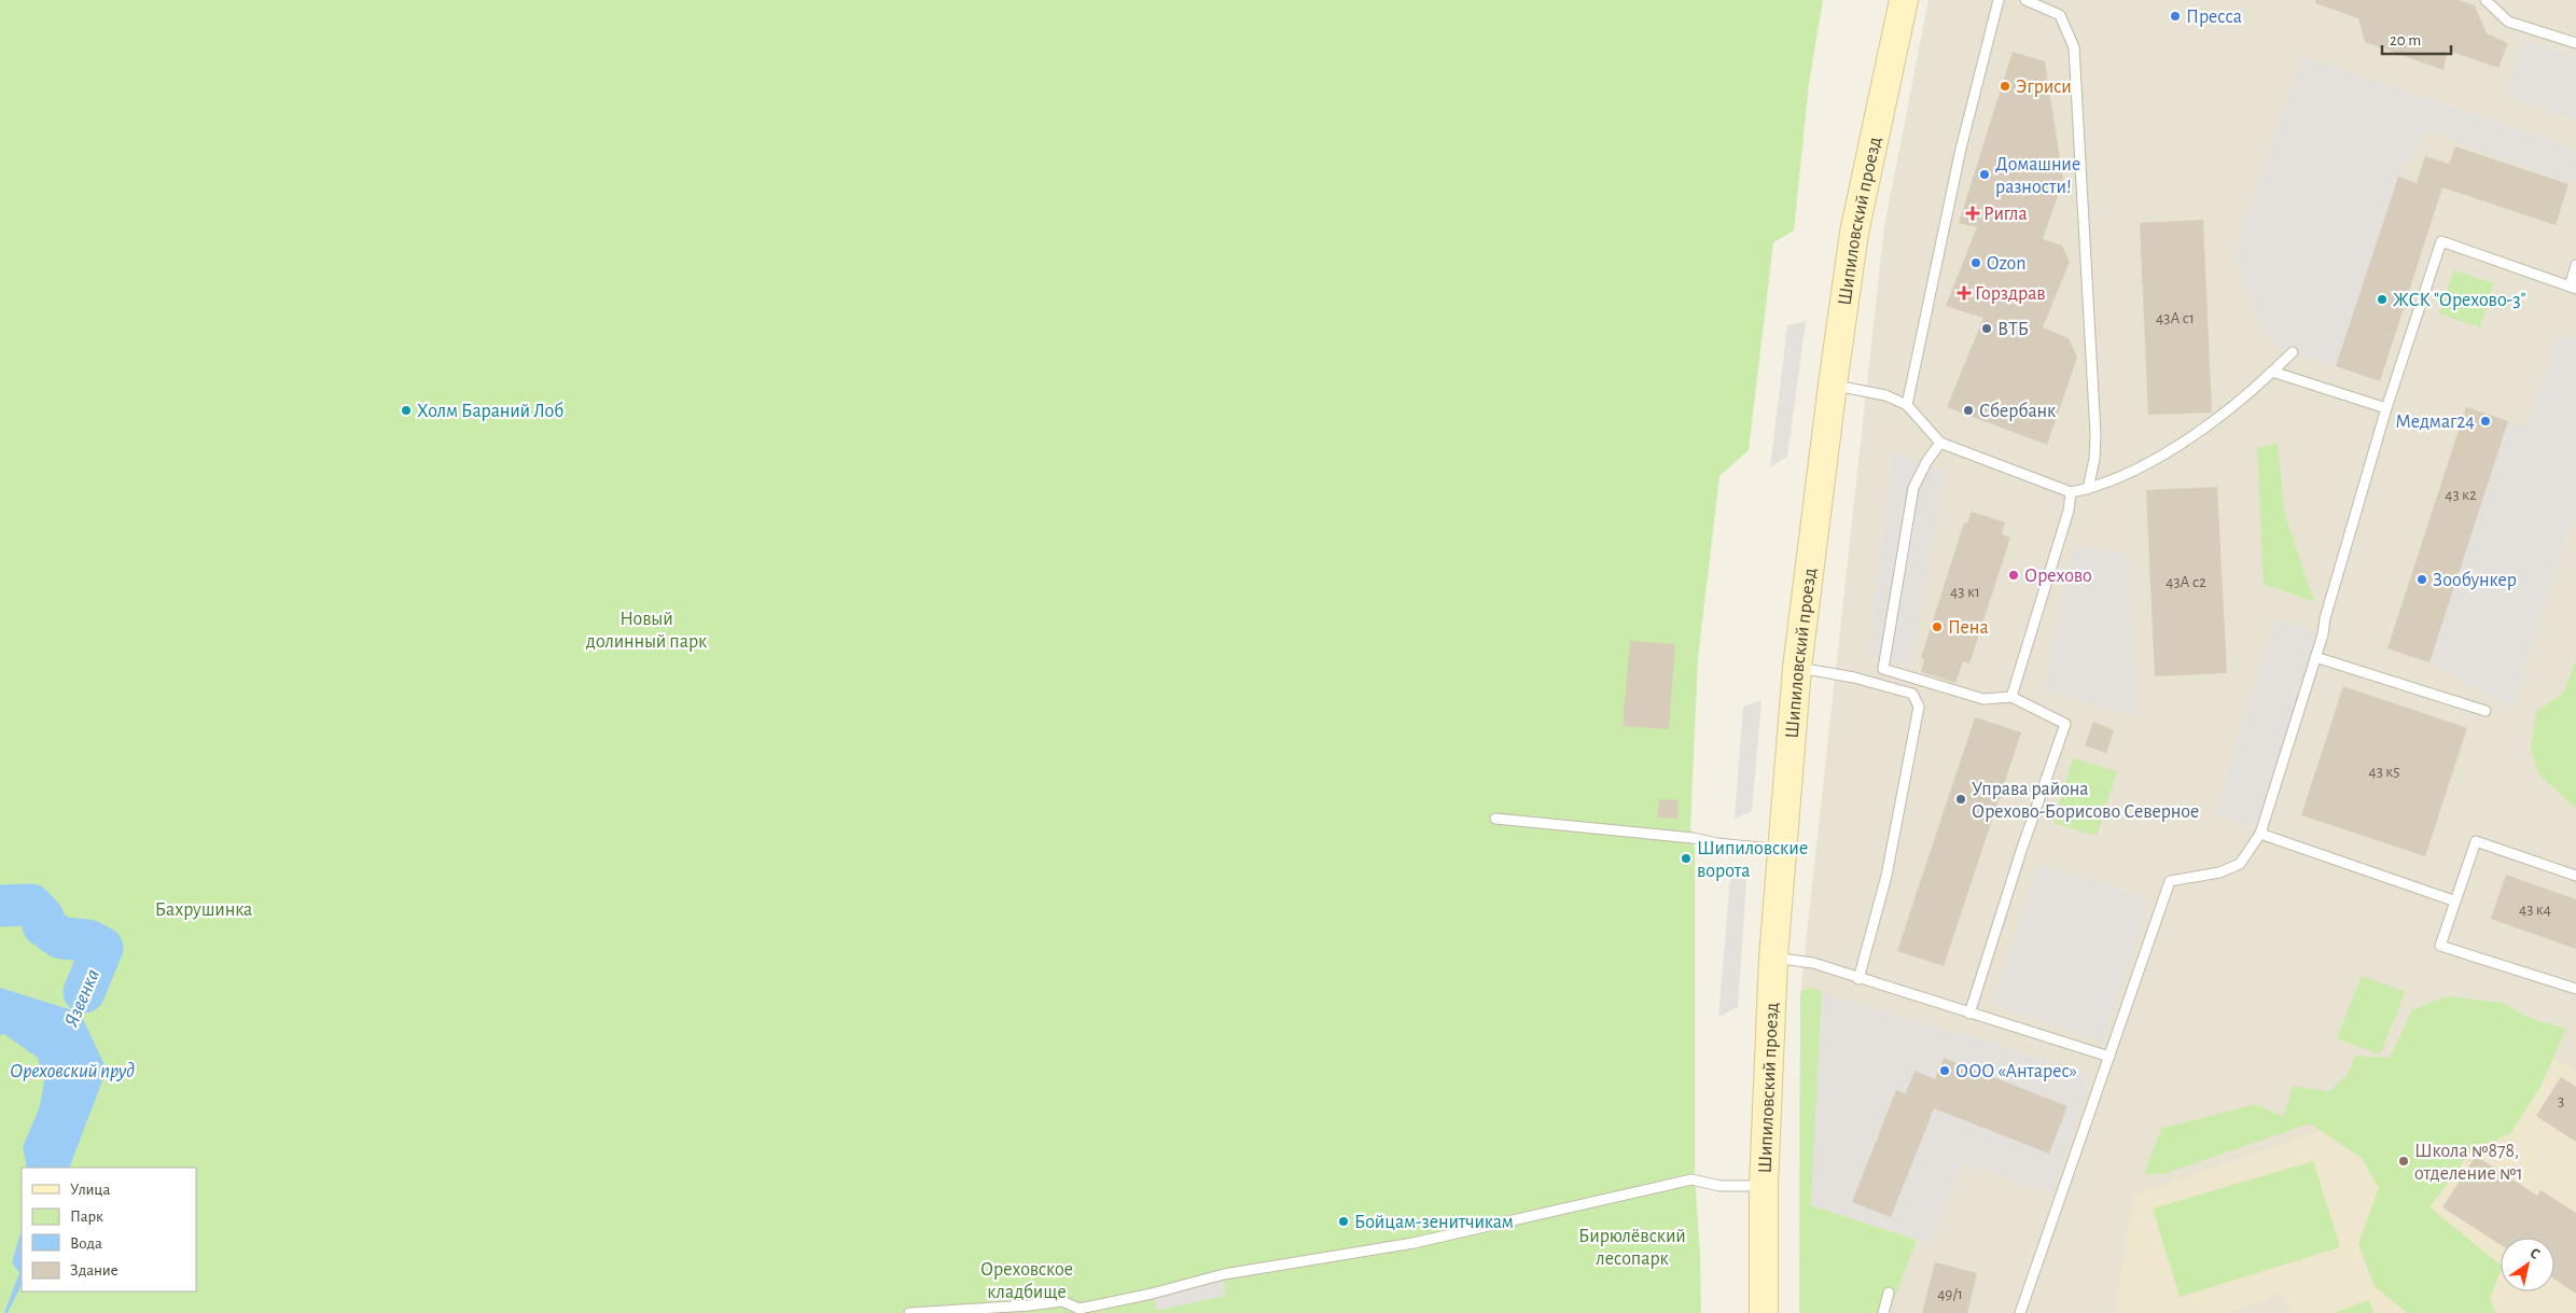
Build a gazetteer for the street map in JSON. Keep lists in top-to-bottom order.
{
  "streets": {
    "main road": ["Шипиловский проезд"]
  },
  "water": ["Язвенка", "Ореховский пруд"],
  "parks": [
    "Новый долинный парк",
    "Бахрушинка",
    "Бирюлёвский лесопарк",
    "Ореховское кладбище"
  ],
  "places": {
    "other": [
      "Пресса",
      "Эгриси",
      "Домашние разности!",
      "Ozon",
      "ЖСК \"Орехово-3\"",
      "ВТБ",
      "Холм Бараний Лоб",
      "Сбербанк",
      "Медмаг24",
      "Орехово",
      "Зообункер",
      "Пена",
      "Управа района Орехово-Борисово Северное",
      "Шипиловские ворота",
      "ООО «Антарес»",
      "Школа №878, отделение №1",
      "Бойцам-зенитчикам"
    ],
    "health": ["Ригла", "Горздрав"]
  },
  "house_numbers": [
    "43А с1",
    "43 к2",
    "43А с2",
    "43 к1",
    "43 к5",
    "43 к4",
    "3",
    "49/1"
  ],
  "legend": [
    "Улица",
    "Парк",
    "Вода",
    "Здание"
  ],
  "scale_bar": "20 m",
  "north": "top right"
}
